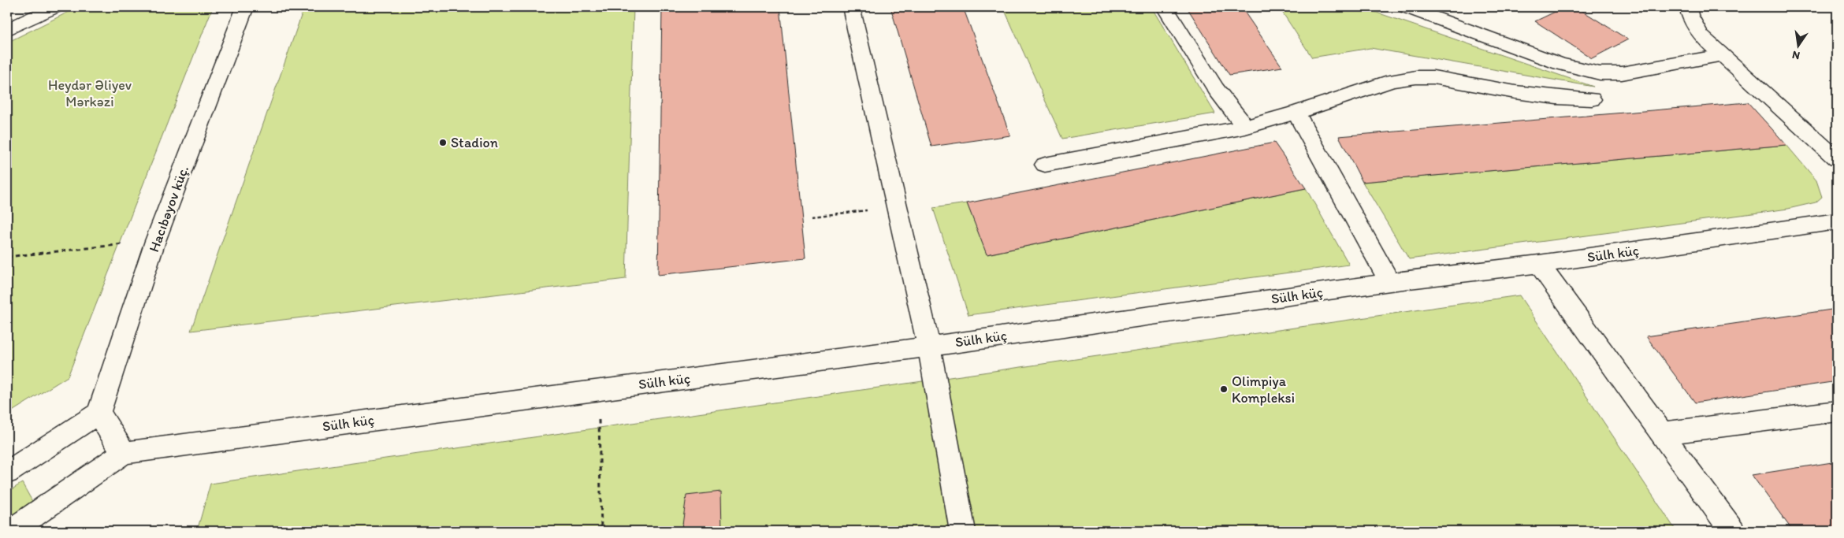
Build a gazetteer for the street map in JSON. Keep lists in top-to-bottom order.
{
  "streets": {
    "street": ["Hacıbəyov küç.", "Sülh küç"]
  },
  "parks": ["Heydər Əliyev Mərkəzi"],
  "places": ["Stadion", "Olimpiya Kompleksi"],
  "north": "bottom"
}
